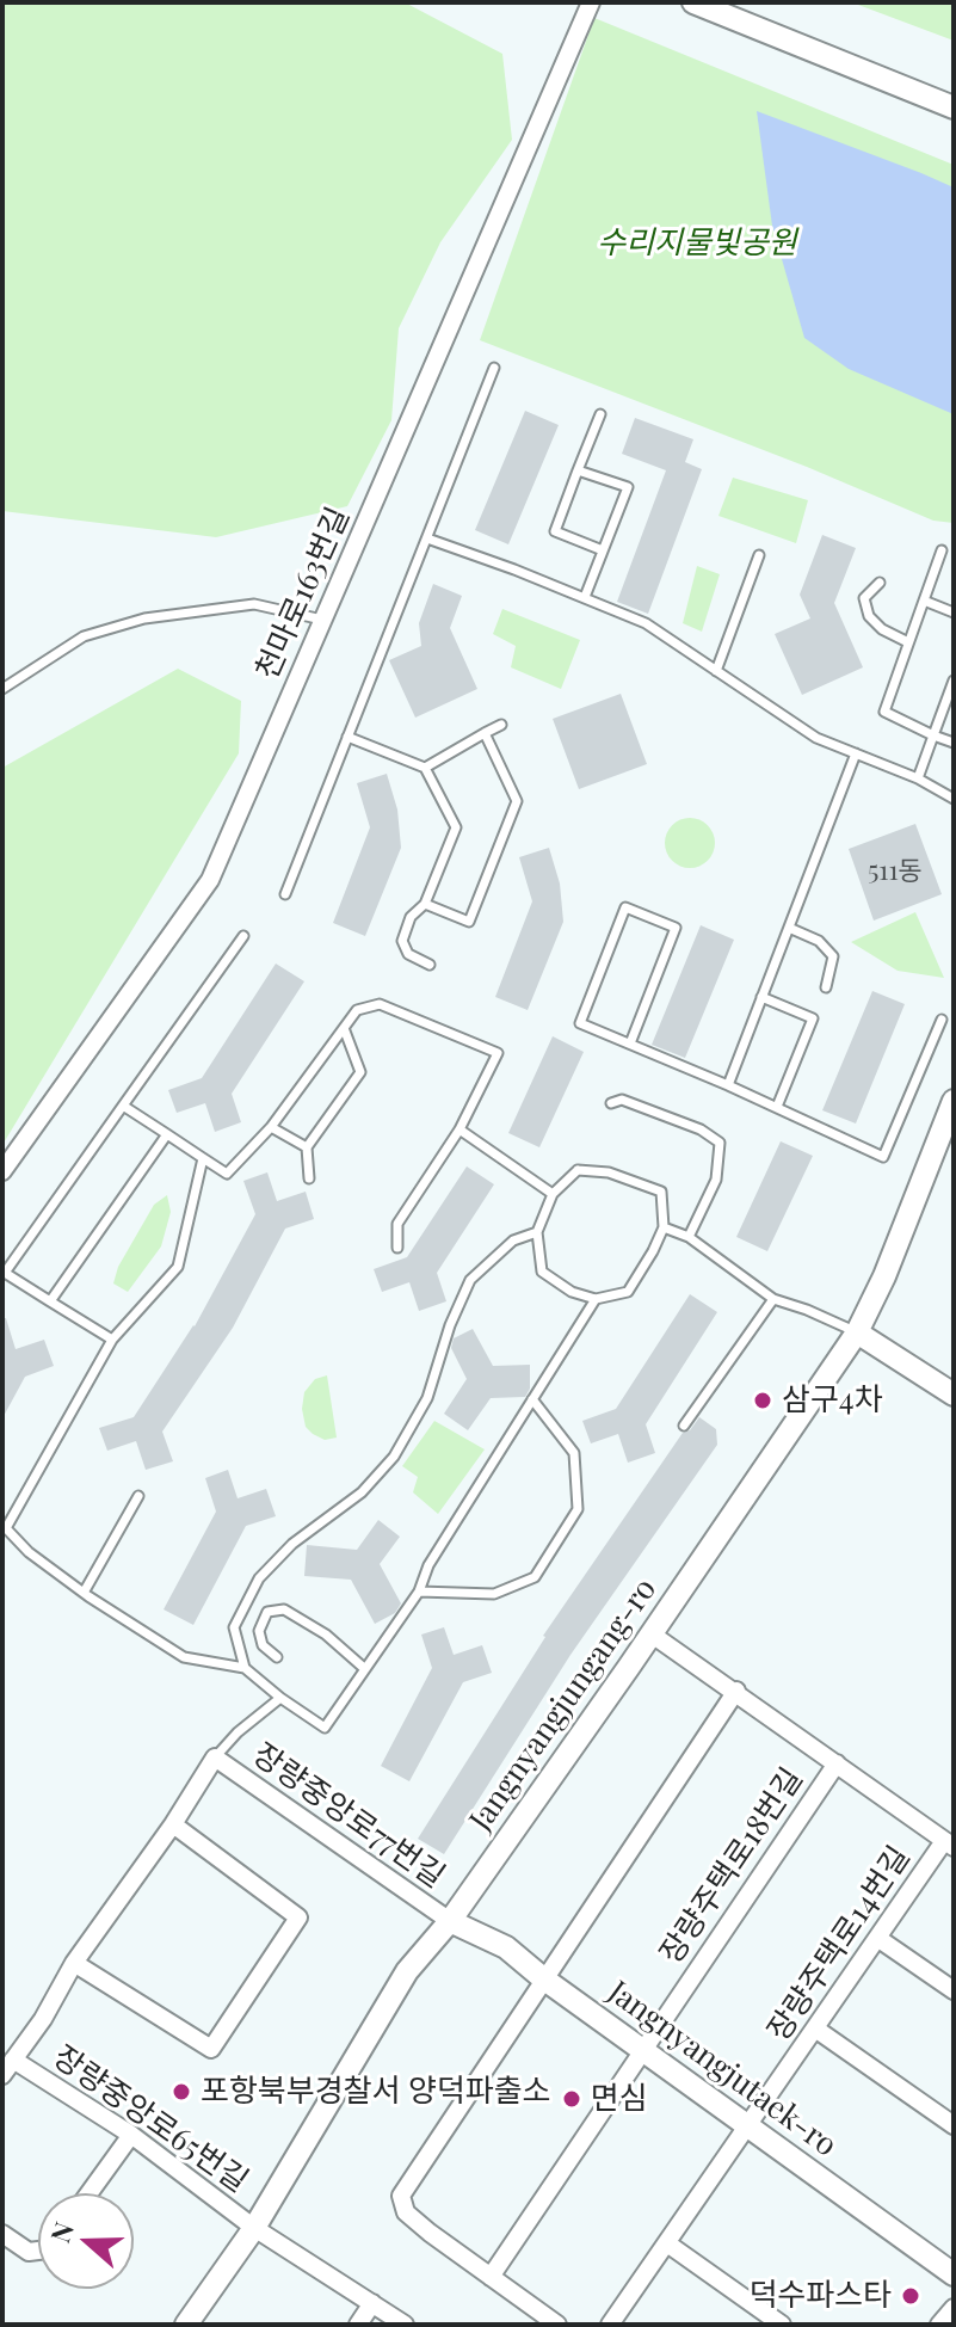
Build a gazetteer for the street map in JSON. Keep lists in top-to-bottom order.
{
  "streets": {
    "street": [
      "천마로163번길",
      "Jangnyangjungang-ro",
      "장량중앙로77번길",
      "장량주택로18번길",
      "장량주택로14번길",
      "Jangnyangjutaek-ro",
      "장량중앙로65번길"
    ]
  },
  "crossings": [
    ["Jangnyangjungang-ro", "장량중앙로77번길"],
    ["Jangnyangjungang-ro", "Jangnyangjutaek-ro"],
    ["Jangnyangjungang-ro", "장량중앙로65번길"],
    ["장량중앙로77번길", "Jangnyangjutaek-ro"],
    ["장량주택로18번길", "Jangnyangjutaek-ro"],
    ["장량주택로14번길", "Jangnyangjutaek-ro"]
  ],
  "parks": ["수리지물빛공원"],
  "places": [
    "삼구4차",
    "포항북부경찰서 양덕파출소",
    "면심",
    "덕수파스타"
  ],
  "house_numbers": ["511동"],
  "north": "left"
}
